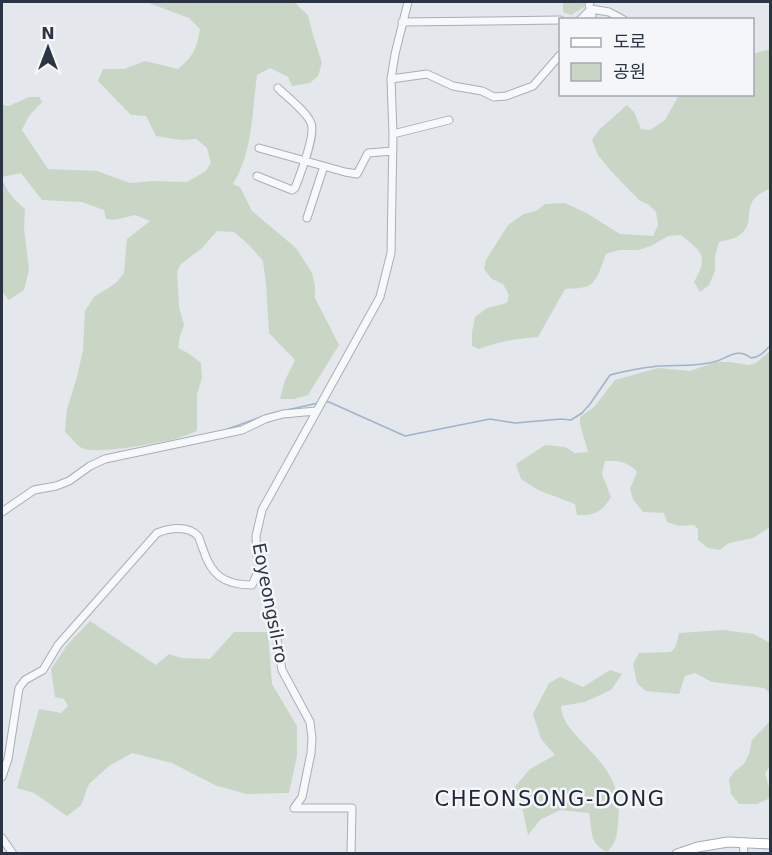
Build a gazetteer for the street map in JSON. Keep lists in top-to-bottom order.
{
  "streets": {
    "street": ["Eoyeongsil-ro"]
  },
  "districts": ["CHEONSONG-DONG"],
  "legend": ["도로", "공원"],
  "north": "top"
}
